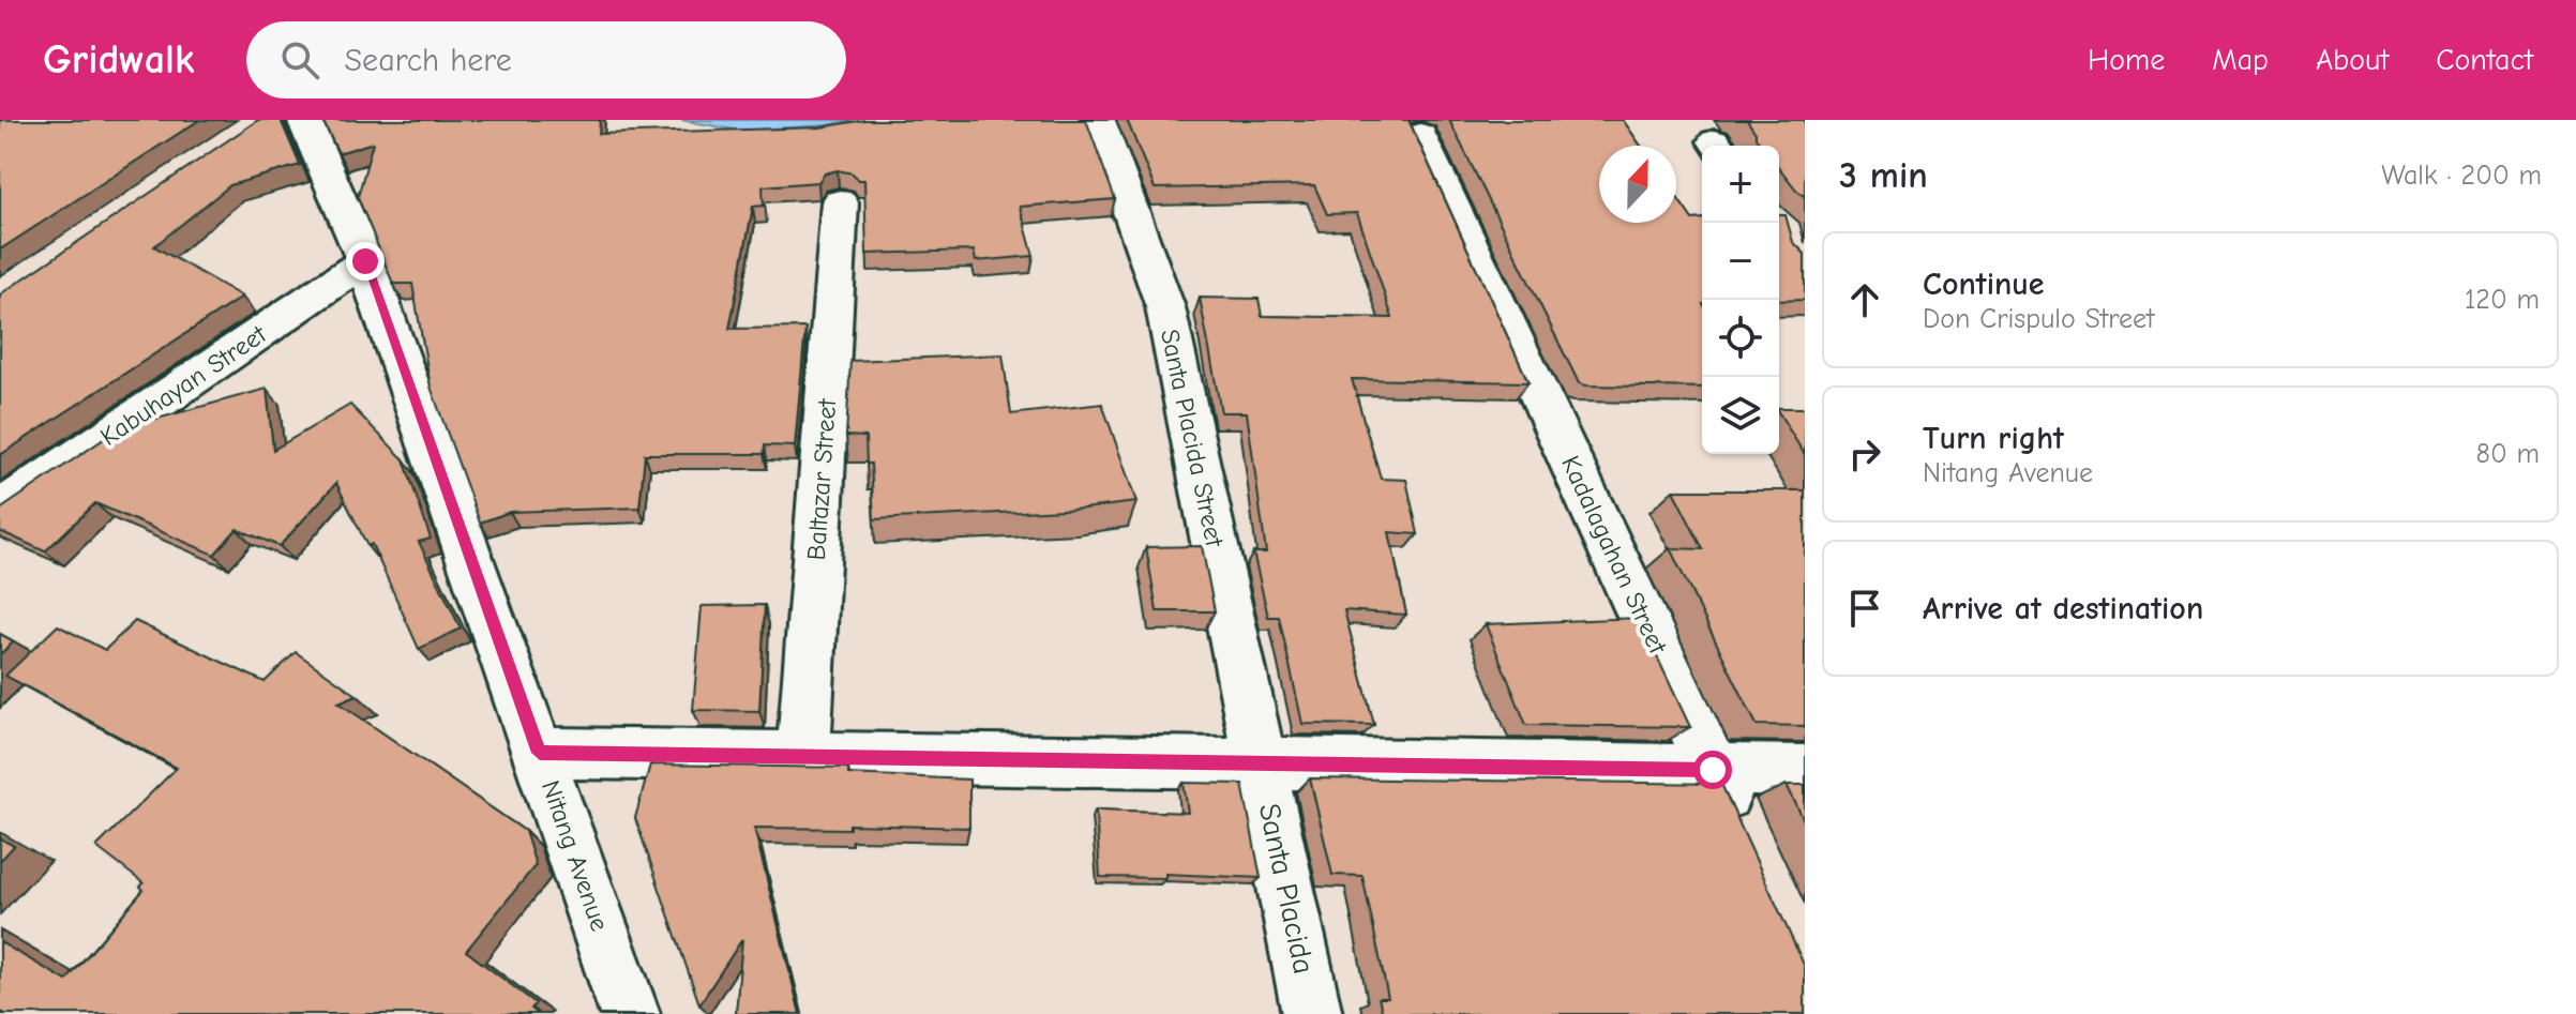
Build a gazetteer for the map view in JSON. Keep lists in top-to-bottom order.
{
  "streets": {
    "street": [
      "Kabuhayan Street",
      "Santa Placida Street",
      "Baltazar Street",
      "Kadalagahan Street",
      "Nitang Avenue",
      "Santa Placida"
    ]
  },
  "crossings": [
    ["Kabuhayan Street", "Nitang Avenue"],
    ["Santa Placida Street", "Santa Placida"]
  ],
  "north": "top",
  "page": {
    "header": "Gridwalk",
    "search": "Search here",
    "nav": [
      "Home",
      "Map",
      "About",
      "Contact"
    ],
    "heading": ["3 min", "Walk · 200 m"],
    "map_buttons": ["+", "−"],
    "list": [
      ["Continue", "Don Crispulo Street", "120 m"],
      ["Turn right", "Nitang Avenue", "80 m"],
      "Arrive at destination"
    ]
  }
}
